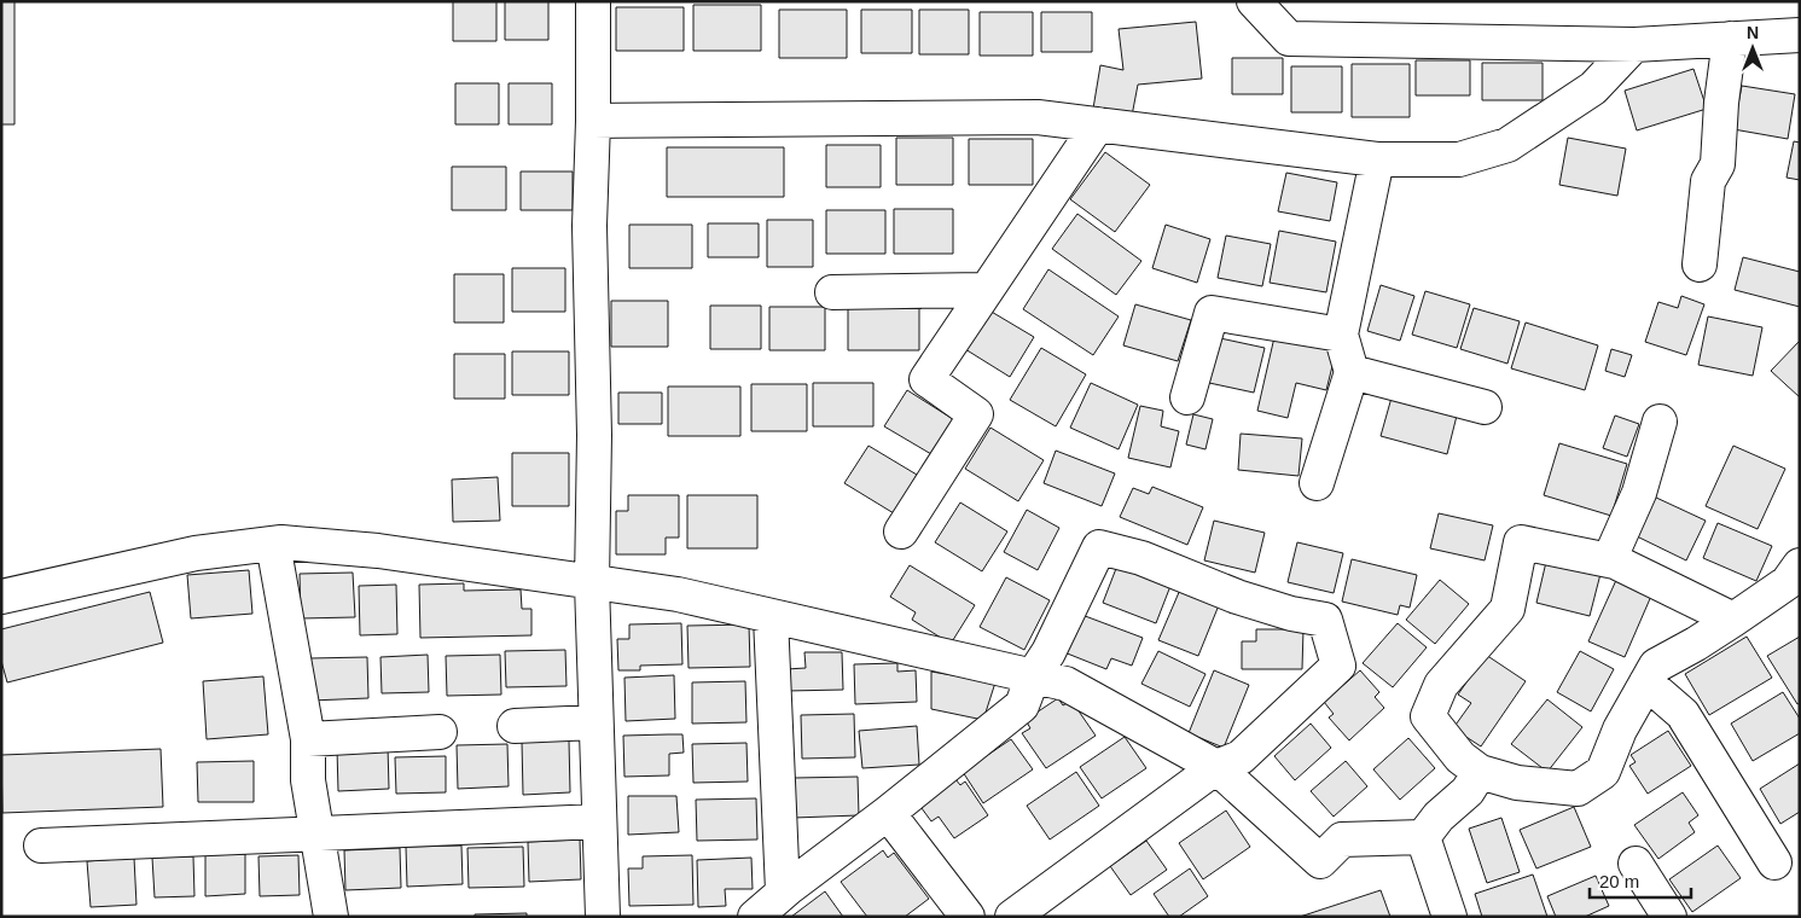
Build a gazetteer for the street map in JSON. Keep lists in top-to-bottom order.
{
  "scale_bar": "20 m",
  "north": "top"
}
